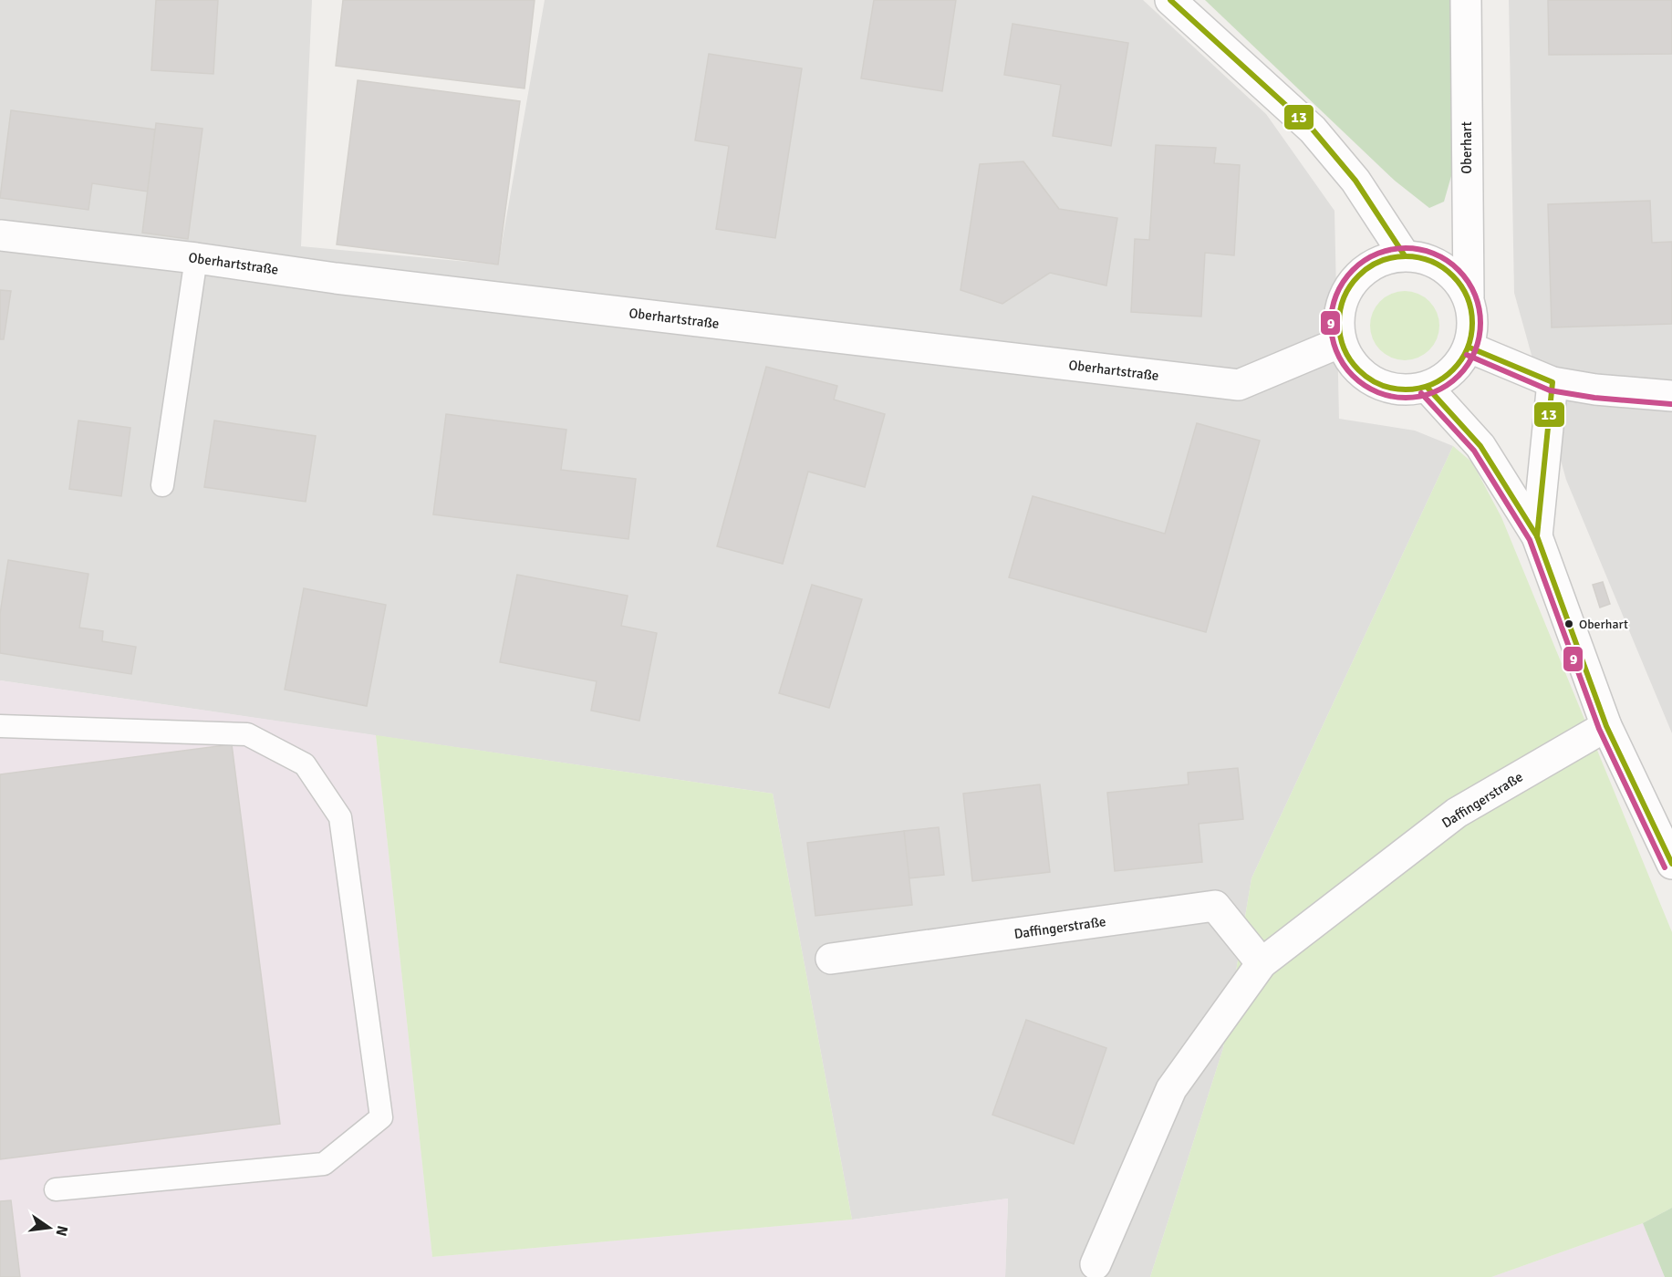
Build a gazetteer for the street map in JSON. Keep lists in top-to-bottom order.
{
  "streets": {
    "street": ["Oberhart", "Oberhartstraße", "Daffingerstraße"]
  },
  "crossings": [
    ["Oberhart", "Oberhartstraße"]
  ],
  "places": ["Oberhart"],
  "lines": ["transit line 13", "transit line 9"],
  "north": "right"
}
